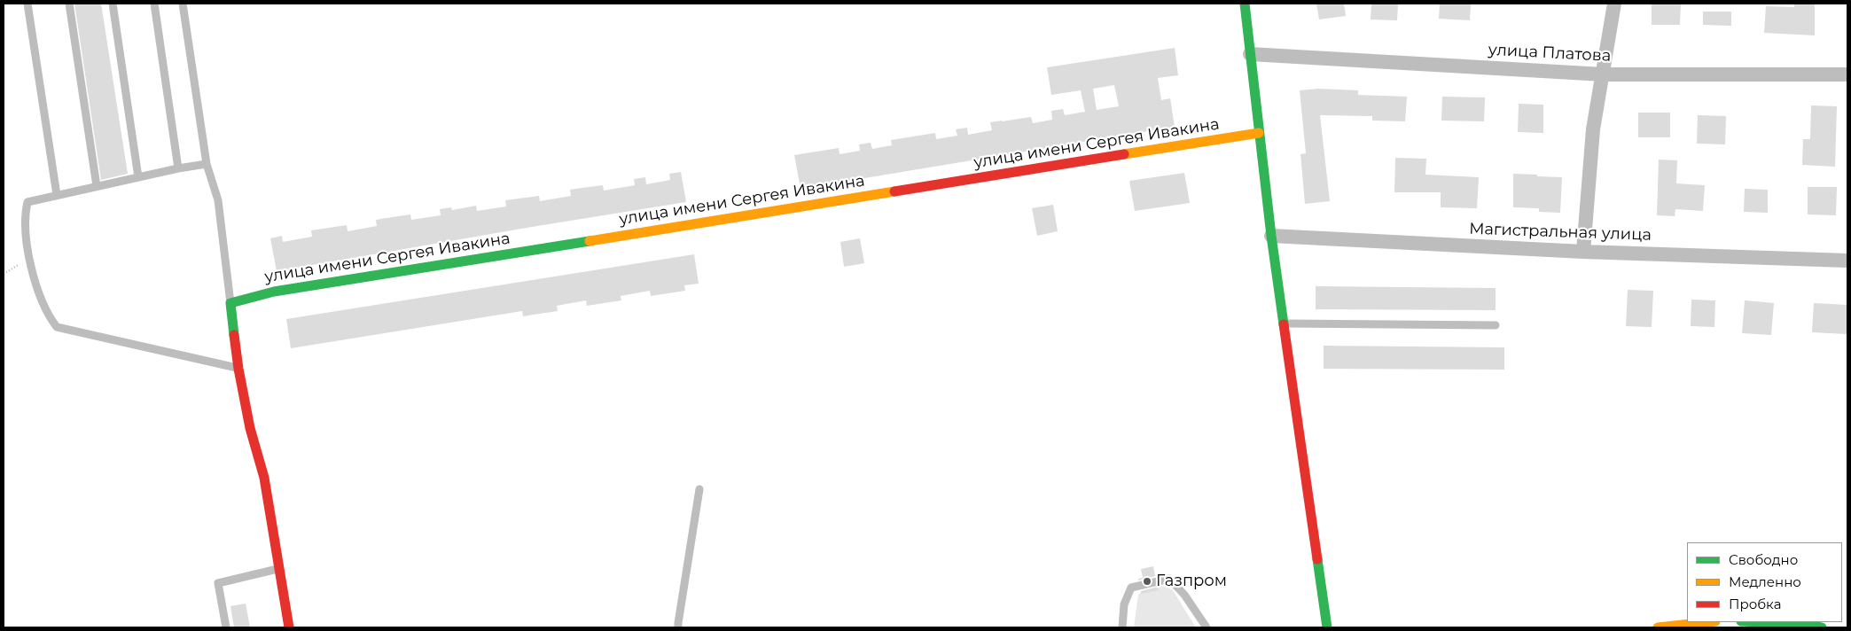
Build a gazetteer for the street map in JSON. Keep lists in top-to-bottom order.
{
  "streets": {
    "street": ["улица Платова", "улица имени Сергея Ивакина", "Магистральная улица"]
  },
  "places": ["Газпром"],
  "legend": ["Свободно", "Медленно", "Пробка"]
}
